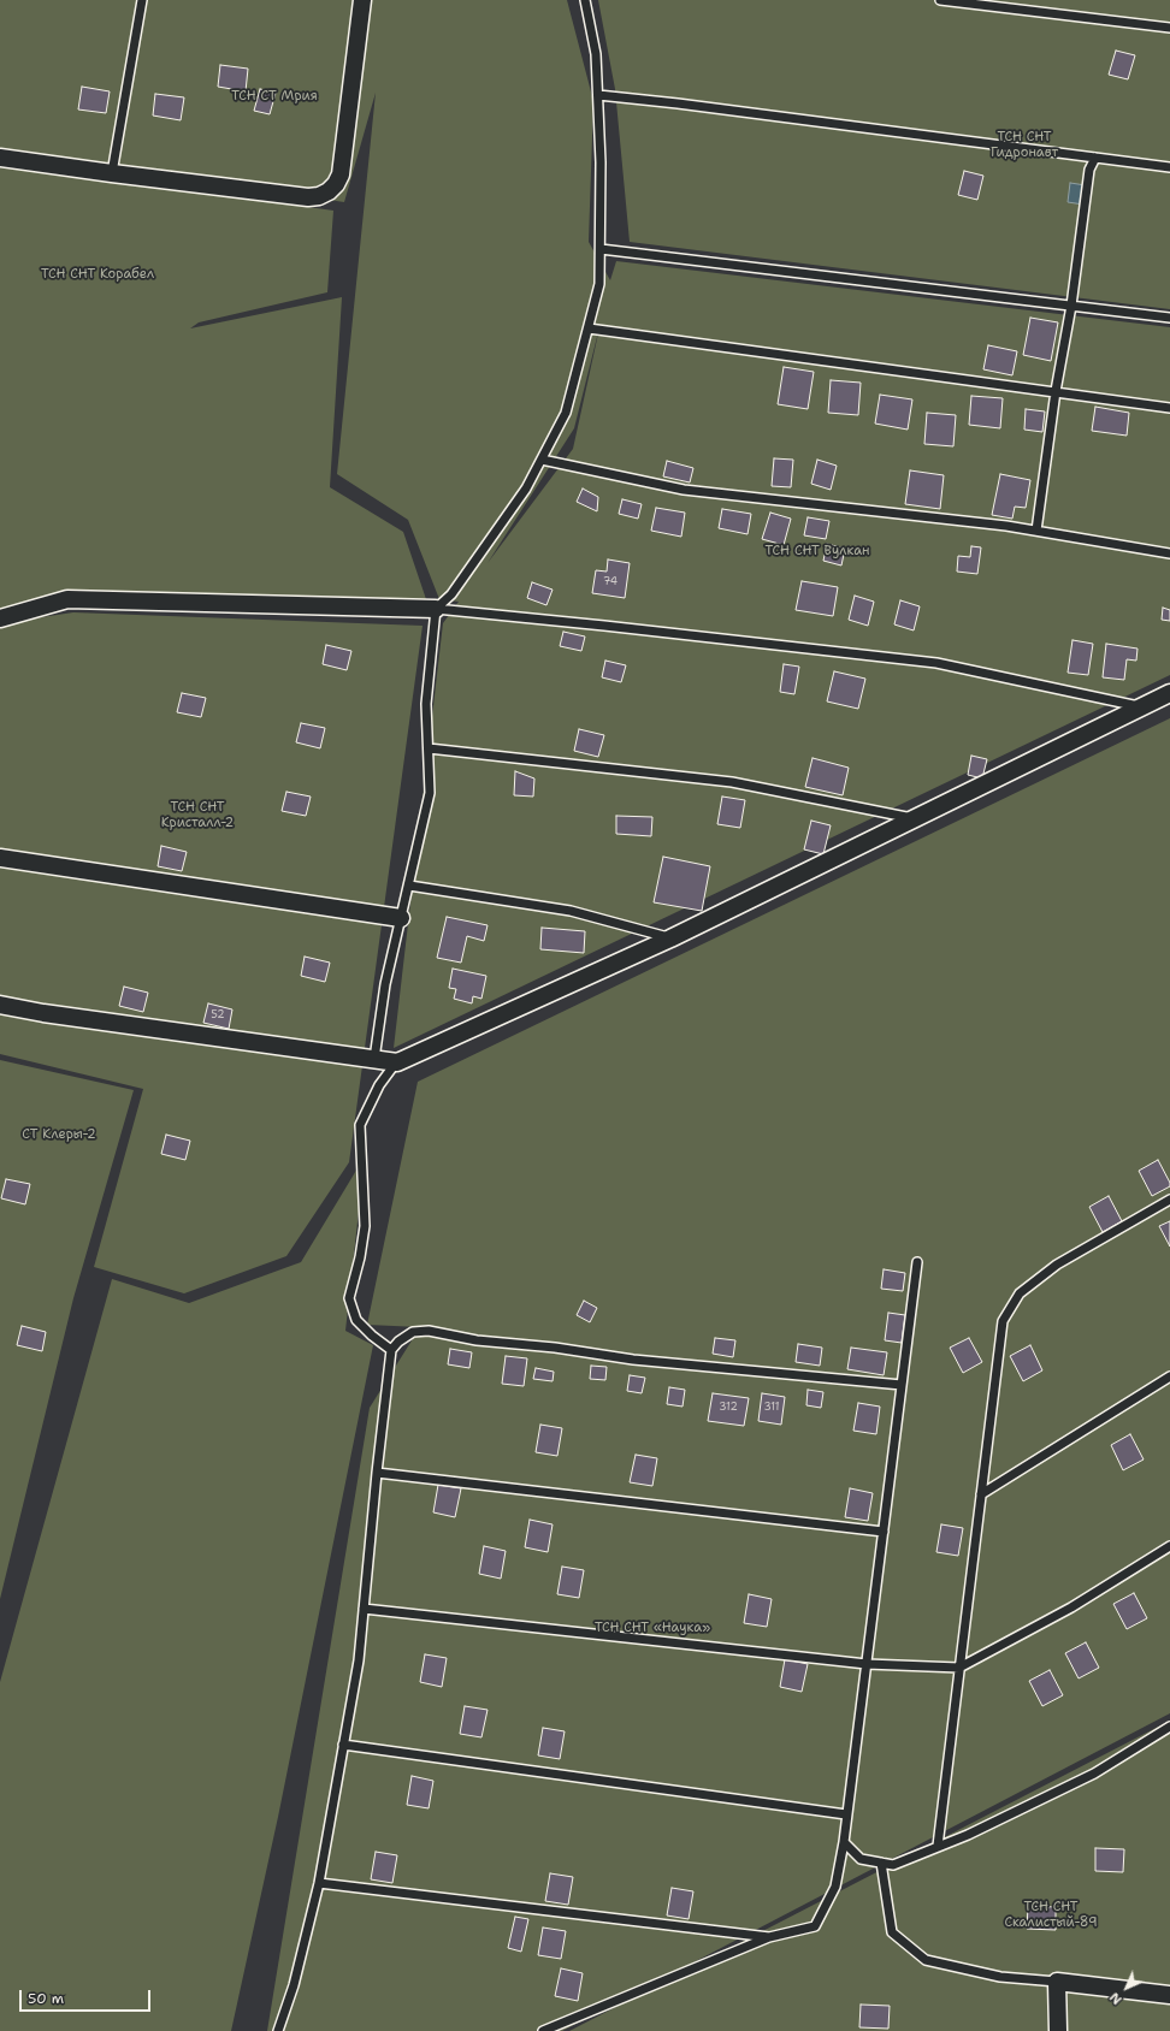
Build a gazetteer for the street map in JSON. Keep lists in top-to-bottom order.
{
  "parks": [
    "ТСН СТ Мрия",
    "ТСН СНТ Гидронавт",
    "ТСН СНТ Корабел",
    "ТСН СНТ Вулкан",
    "ТСН СНТ Кристалл-2",
    "СТ Клеры-2",
    "ТСН СНТ «Наука»",
    "ТСН СНТ Скалистый-89"
  ],
  "house_numbers": [
    "74",
    "52",
    "312",
    "311"
  ],
  "scale_bar": "50 m",
  "north": "bottom left"
}
